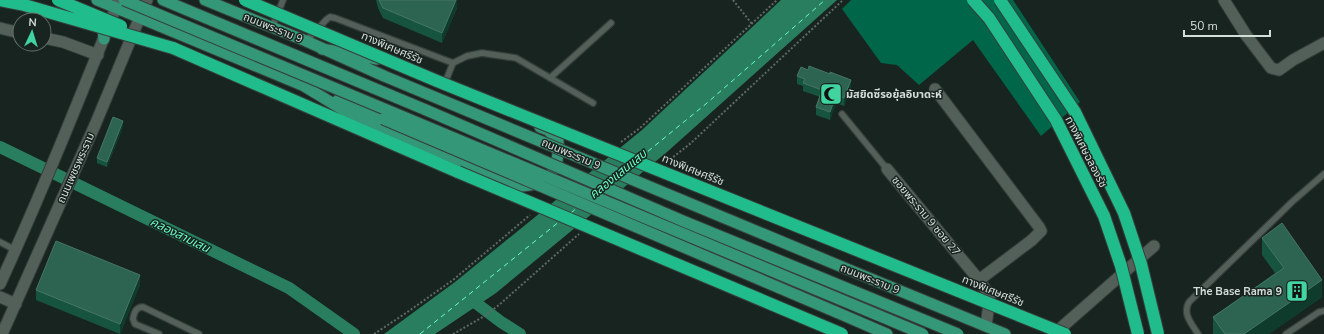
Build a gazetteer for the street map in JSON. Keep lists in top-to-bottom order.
{
  "streets": {
    "highway": ["ทางพิเศษศรีรัช", "ทางพิเศษฉลองรัช"],
    "main road": ["ถนนพระราม 9"],
    "street": ["ถนนเพชรพระราม", "ซอยพระราม 9 ซอย 27"]
  },
  "crossings": [
    ["ถนนพระราม 9", "ซอยพระราม 9 ซอย 27"]
  ],
  "water": ["คลองแสนแสบ", "คลองสามเสน"],
  "places": {
    "mosque": ["มัสยิดซีรอยุ้ลอิบาดะห์"],
    "building": ["The Base Rama 9"]
  },
  "scale_bar": "50 m",
  "north": "top"
}
